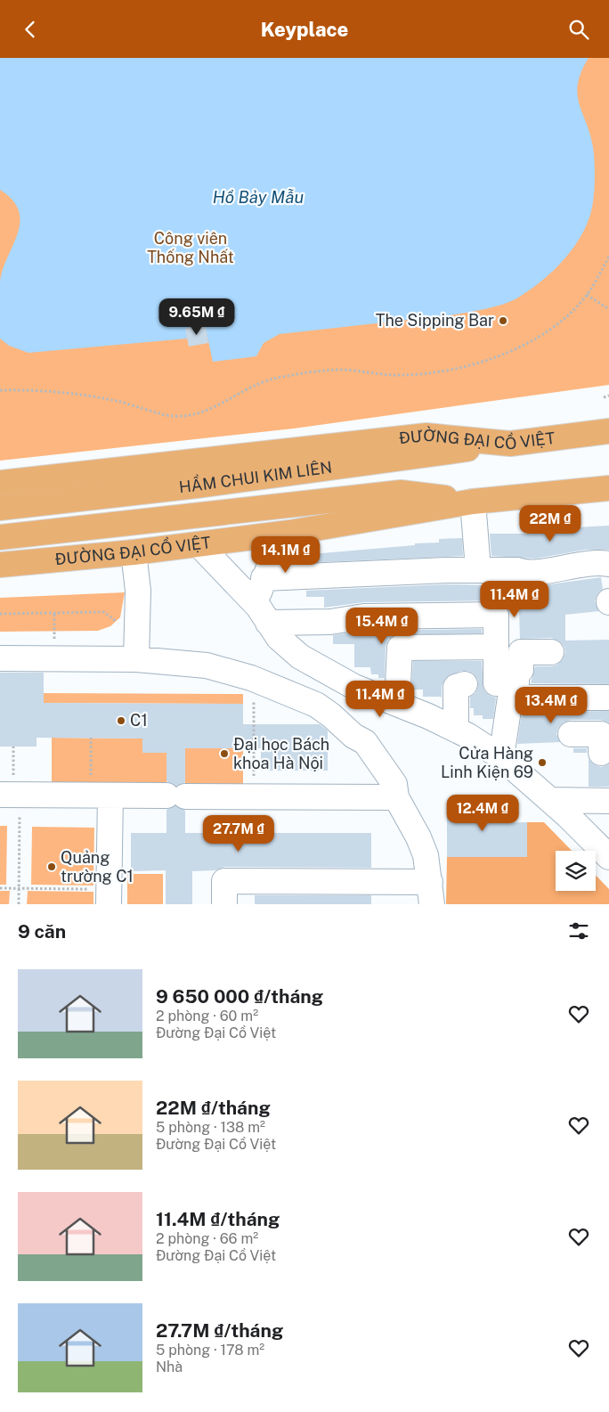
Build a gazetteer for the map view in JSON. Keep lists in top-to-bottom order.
{
  "streets": {
    "main road": ["ĐƯỜNG ĐẠI CỒ VIỆT", "HẦM CHUI KIM LIÊN"]
  },
  "crossings": [
    ["ĐƯỜNG ĐẠI CỒ VIỆT", "HẦM CHUI KIM LIÊN"]
  ],
  "water": ["Hồ Bảy Mẫu"],
  "parks": ["Công viên Thống Nhất"],
  "places": [
    "The Sipping Bar",
    "C1",
    "Đại học Bách khoa Hà Nội",
    "Cửa Hàng Linh Kiện 69",
    "Quảng trường C1"
  ],
  "page": {
    "header": "Keyplace",
    "price": [
      "9.65M ₫",
      "22M ₫",
      "14.1M ₫",
      "11.4M ₫",
      "15.4M ₫",
      "11.4M ₫",
      "13.4M ₫",
      "12.4M ₫",
      "27.7M ₫"
    ],
    "heading": "9 căn",
    "list": [
      {
        "name": "9 650 000 ₫/tháng",
        "note": "2 phòng · 60 m² · Đường Đại Cồ Việt"
      },
      {
        "name": "22M ₫/tháng",
        "note": "5 phòng · 138 m² · Đường Đại Cồ Việt"
      },
      {
        "name": "11.4M ₫/tháng",
        "note": "2 phòng · 66 m² · Đường Đại Cồ Việt"
      },
      {
        "name": "27.7M ₫/tháng",
        "note": "5 phòng · 178 m² · Nhà"
      }
    ]
  }
}
